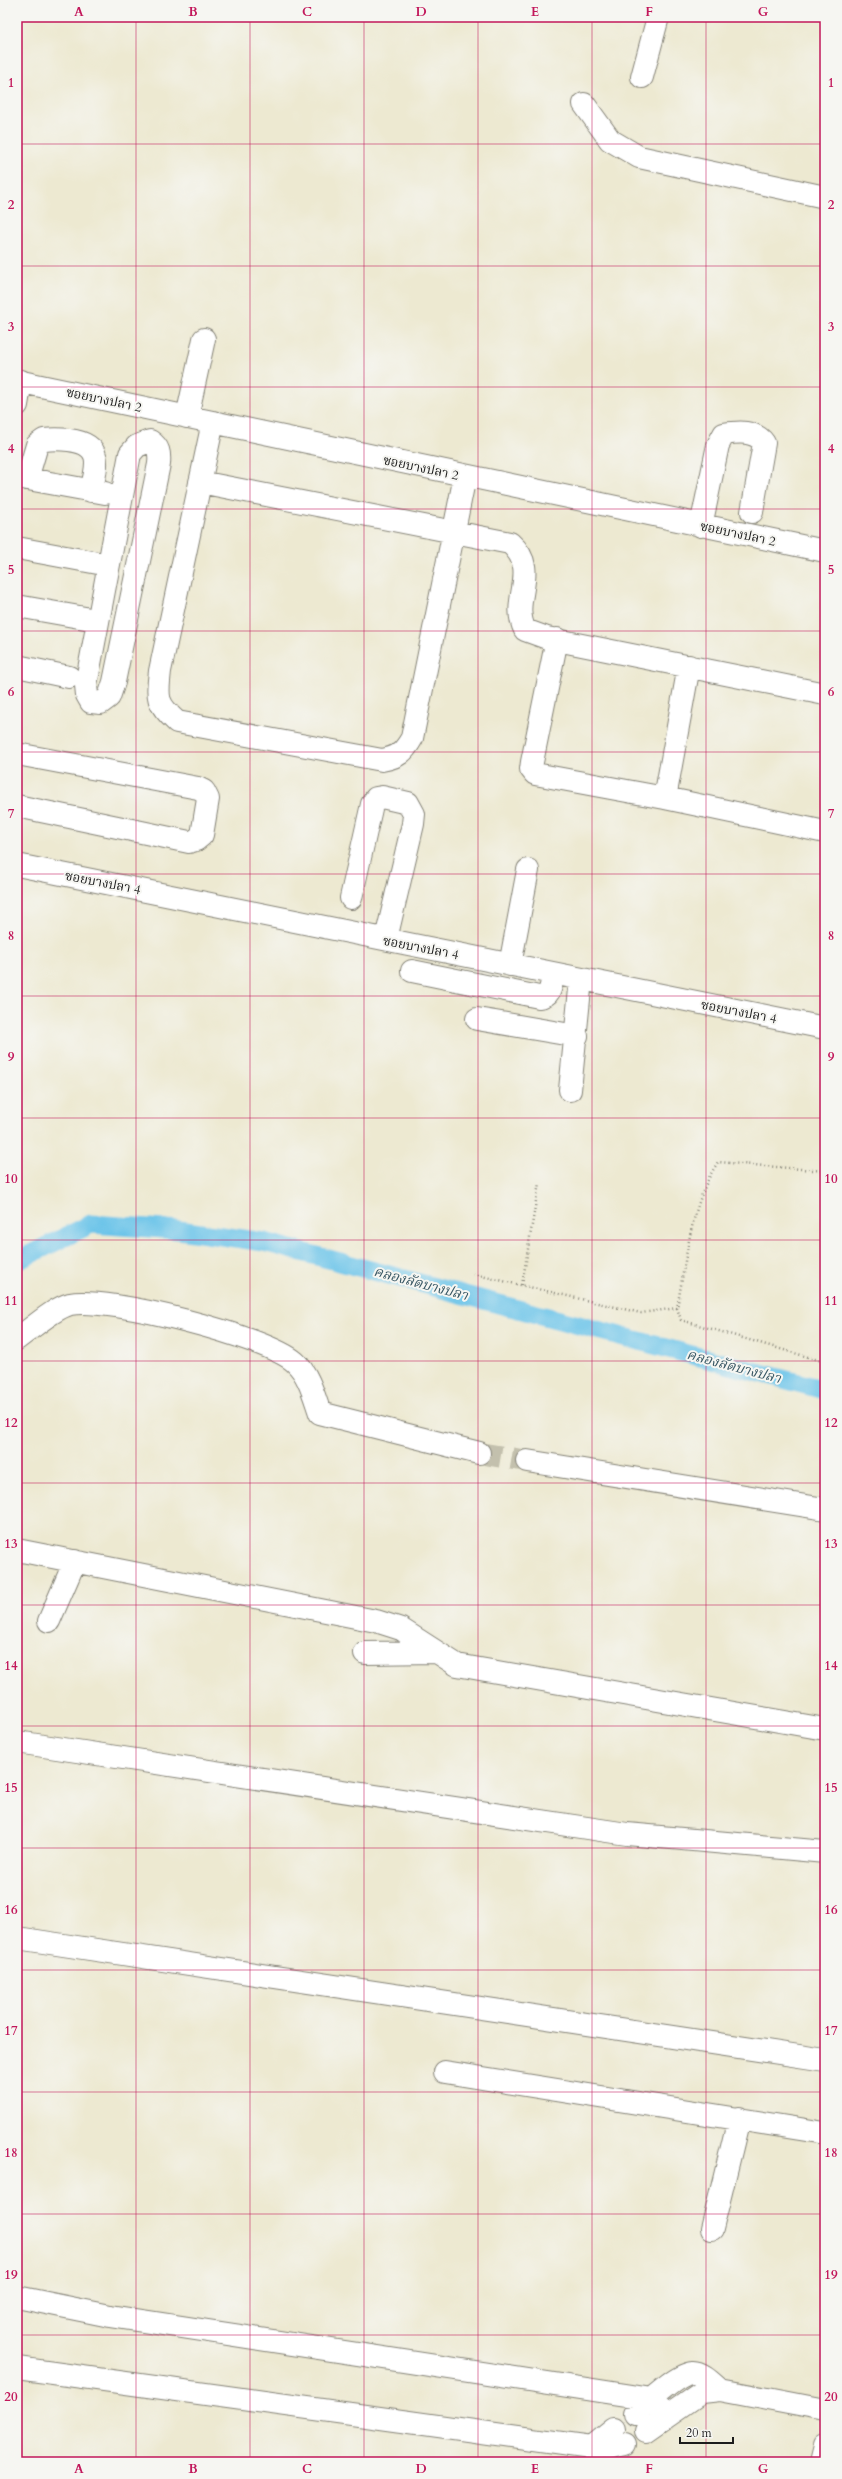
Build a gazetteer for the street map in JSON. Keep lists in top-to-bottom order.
{
  "streets": {
    "street": ["ซอยบางปลา 2", "ซอยบางปลา 4"]
  },
  "water": ["คลองลัดบางปลา"],
  "scale_bar": "20 m",
  "grid": {
    "columns": [
      "A",
      "B",
      "C",
      "D",
      "E",
      "F",
      "G"
    ],
    "rows": [
      "1",
      "2",
      "3",
      "4",
      "5",
      "6",
      "7",
      "8",
      "9",
      "10",
      "11",
      "12",
      "13",
      "14",
      "15",
      "16",
      "17",
      "18",
      "19",
      "20"
    ]
  }
}
